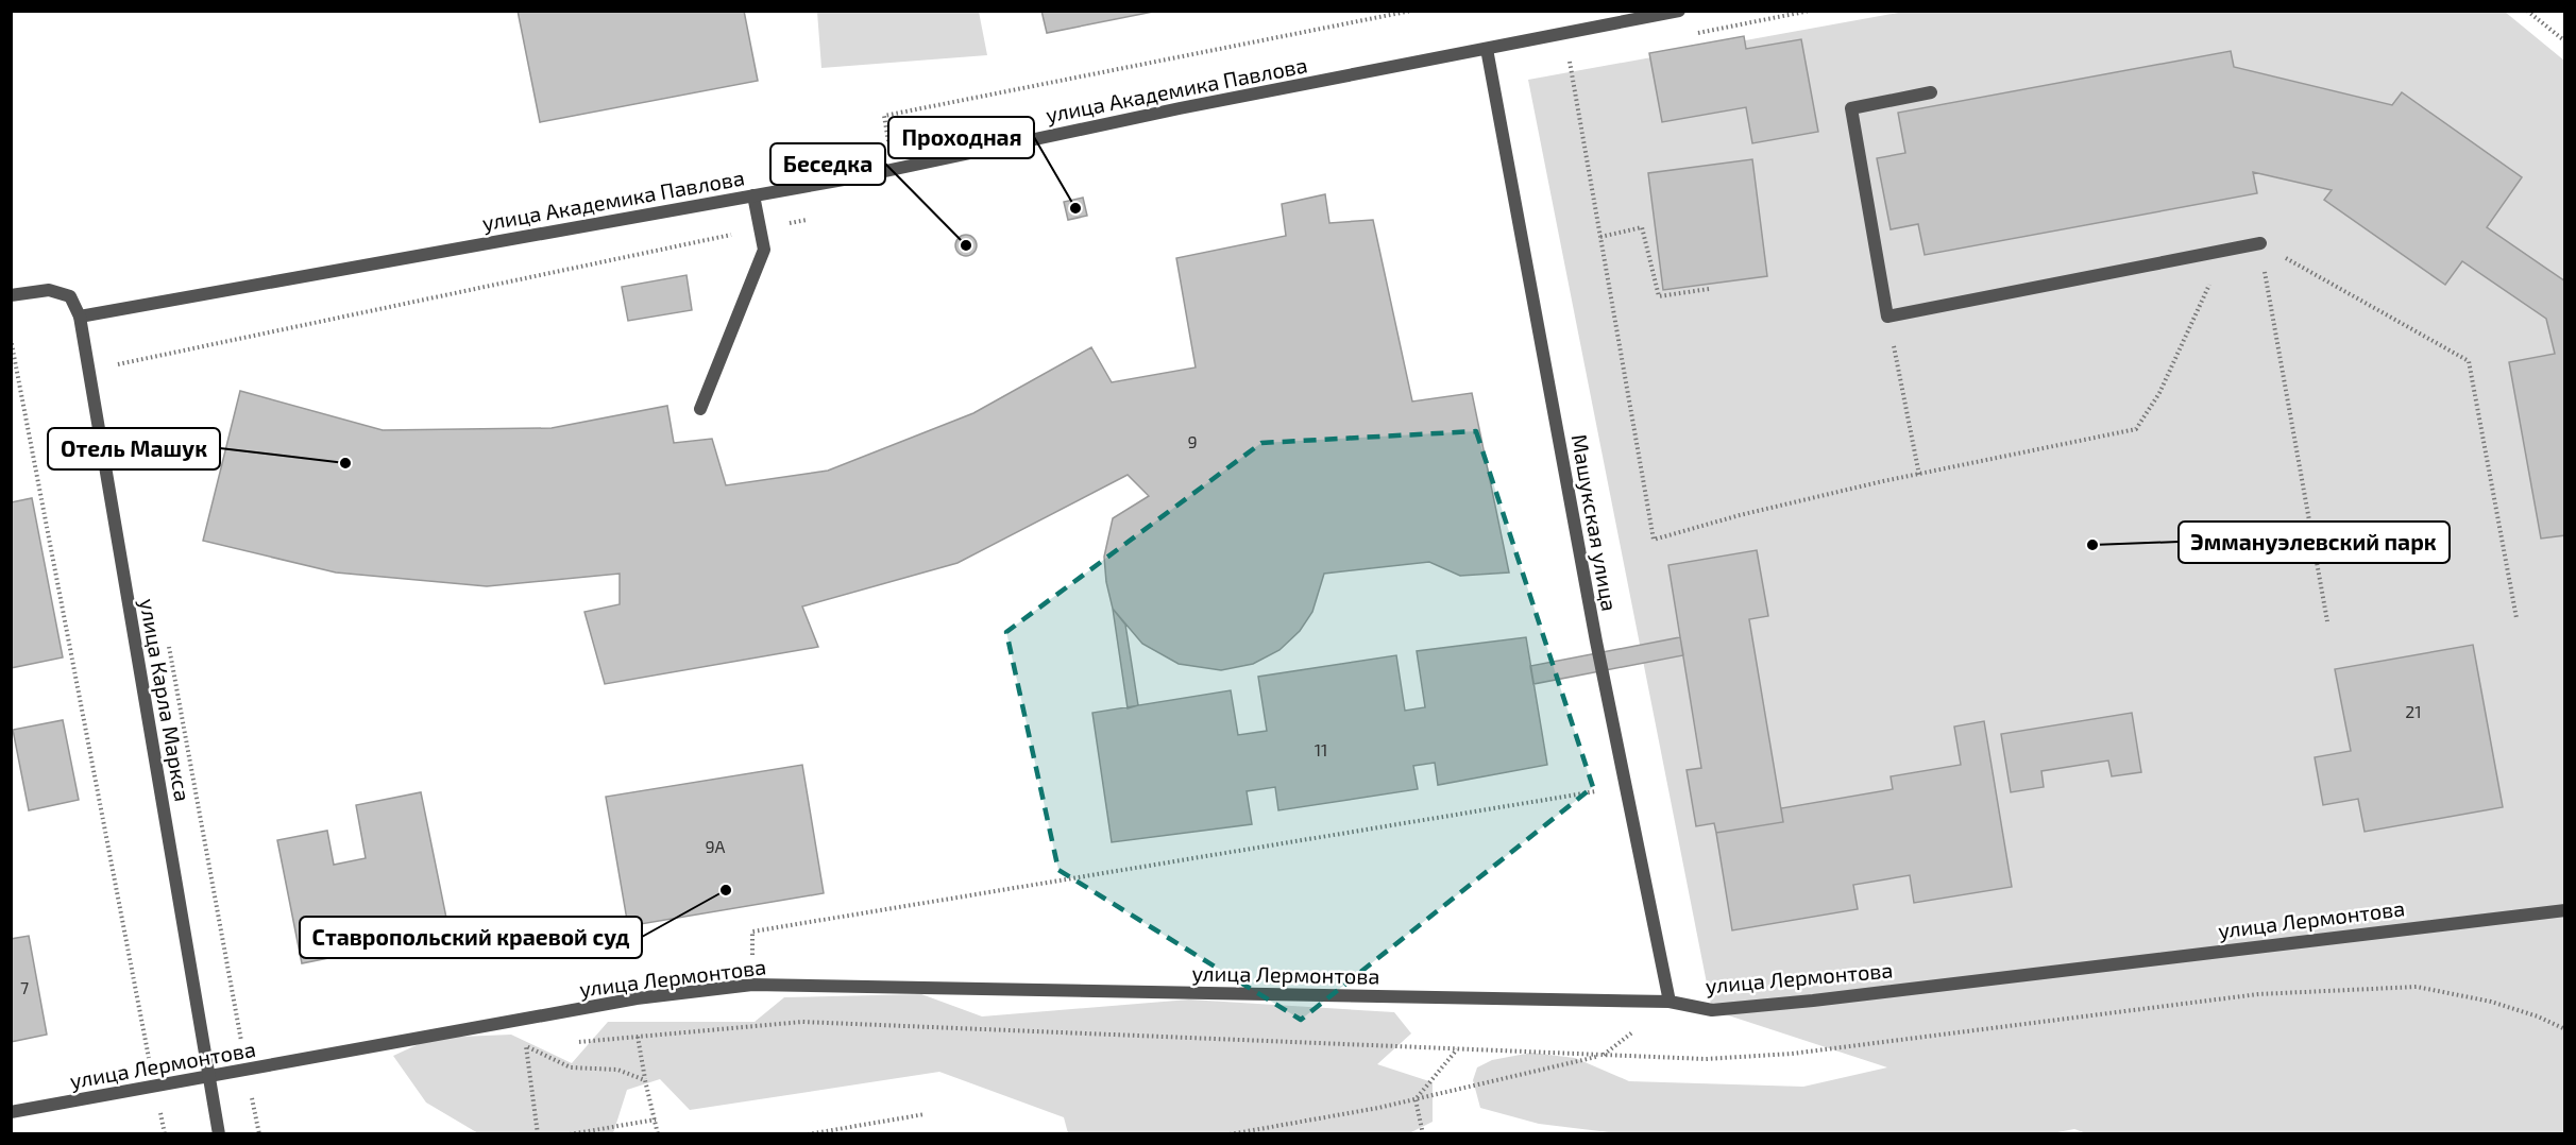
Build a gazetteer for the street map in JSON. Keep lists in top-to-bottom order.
{
  "streets": {
    "street": [
      "улица Академика Павлова",
      "Машукская улица",
      "улица Карла Маркса",
      "улица Лермонтова"
    ]
  },
  "crossings": [
    ["улица Академика Павлова", "Машукская улица"],
    ["улица Академика Павлова", "улица Карла Маркса"],
    ["Машукская улица", "улица Лермонтова"],
    ["улица Карла Маркса", "улица Лермонтова"]
  ],
  "places": [
    "Проходная",
    "Беседка",
    "Отель Машук",
    "Эммануэлевский парк",
    "Ставропольский краевой суд"
  ],
  "house_numbers": [
    "9",
    "21",
    "11",
    "9А",
    "7"
  ]
}
